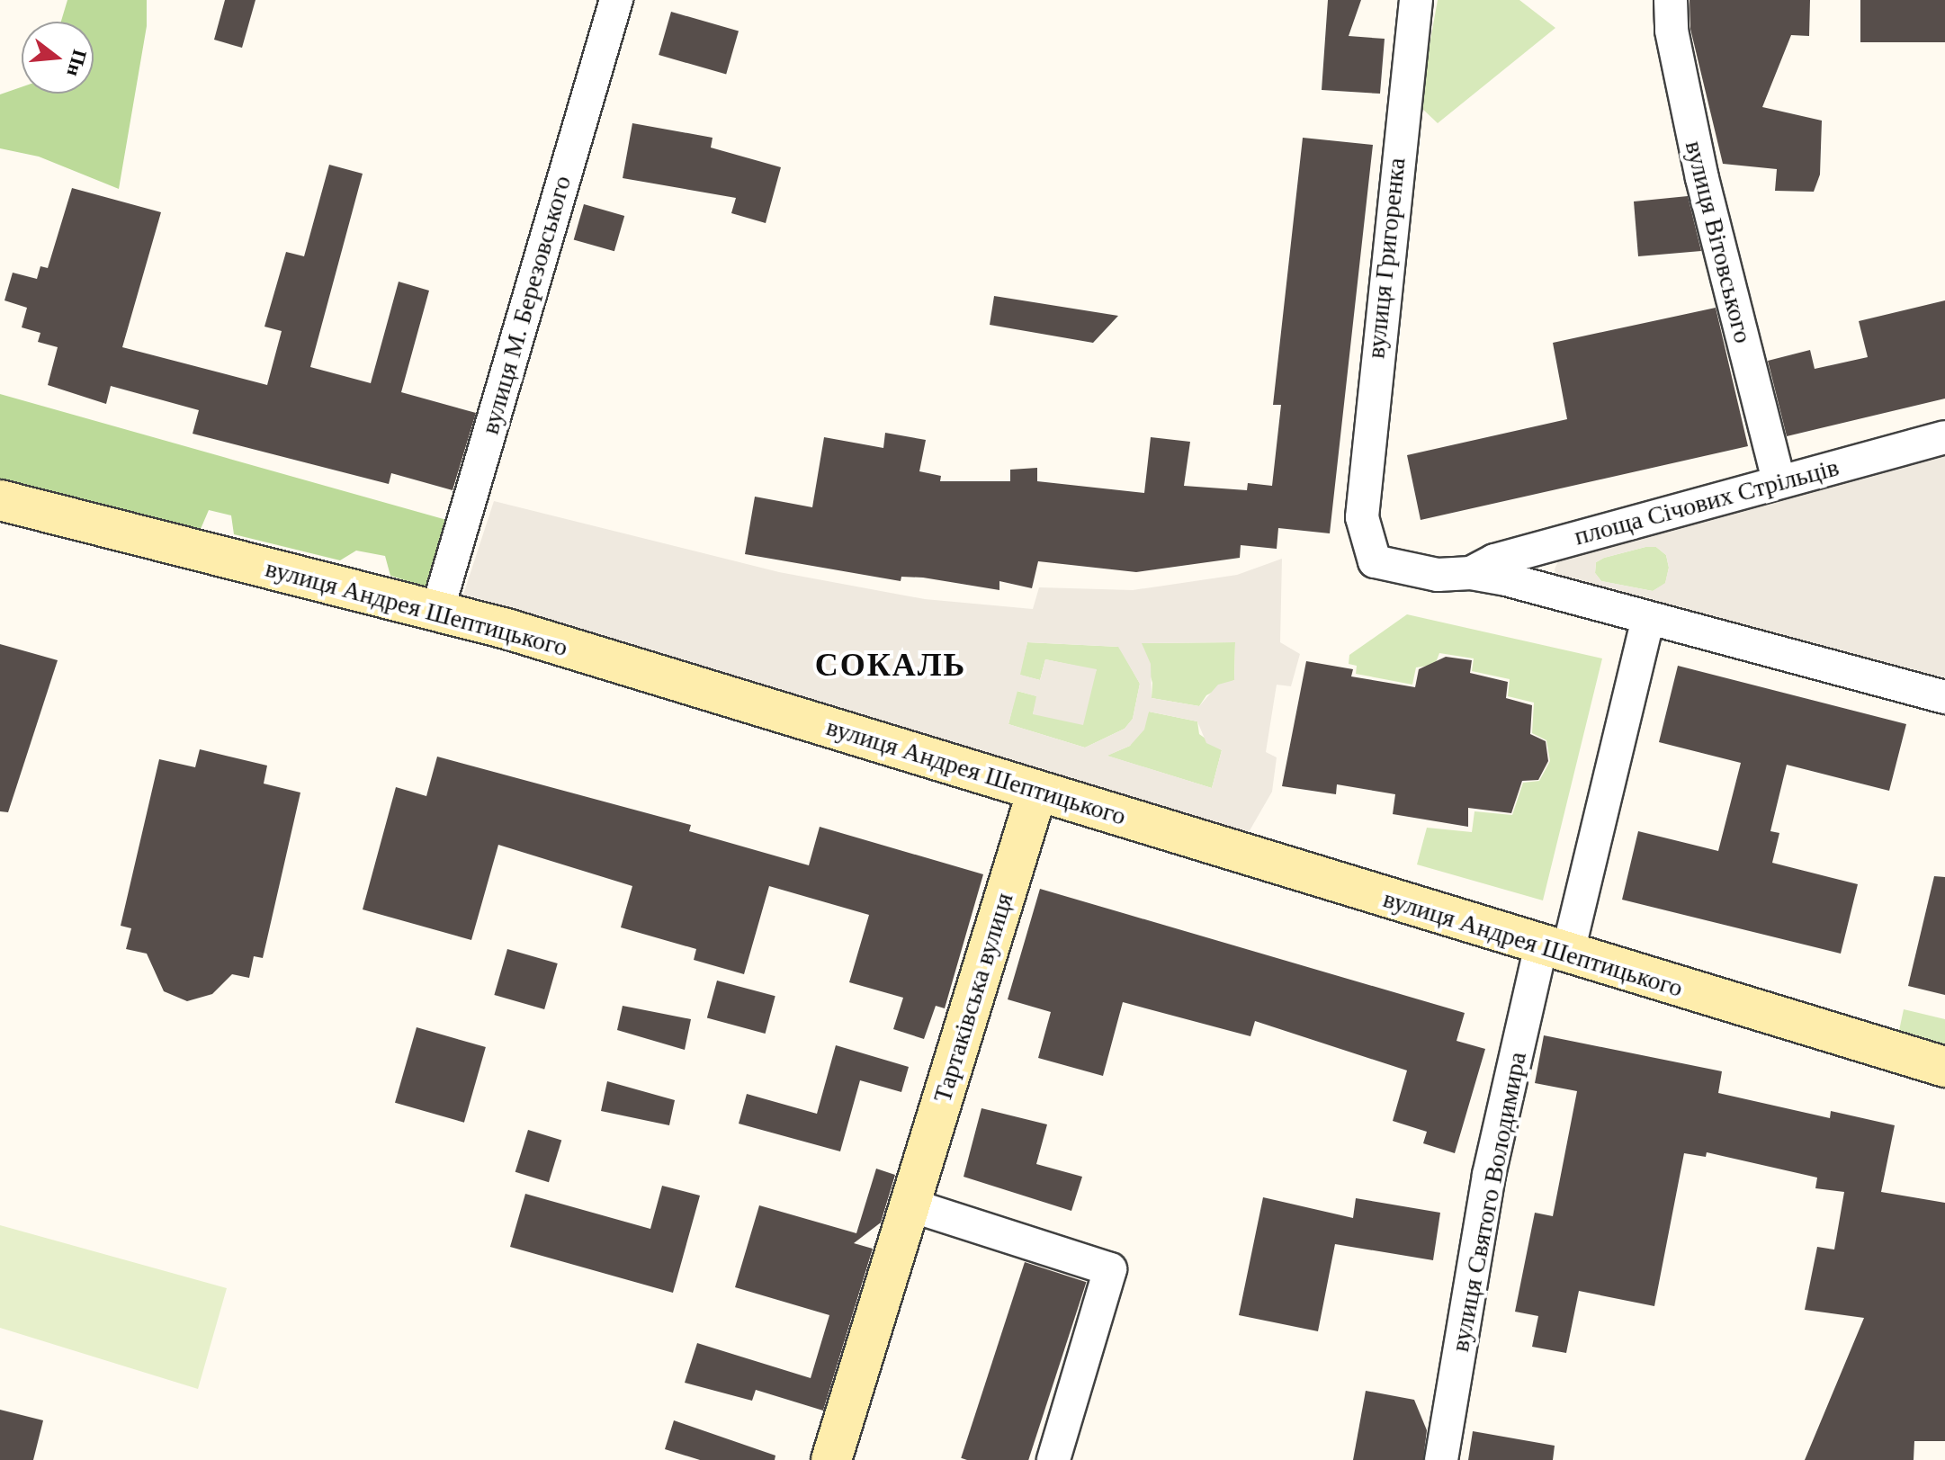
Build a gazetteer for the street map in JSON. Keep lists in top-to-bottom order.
{
  "streets": {
    "street": [
      "вулиця Вітовського",
      "вулиця Григоренка",
      "вулиця М. Березовського",
      "площа Січових Стрільців",
      "вулиця Андрея Шептицького",
      "Тартаківська вулиця",
      "вулиця Святого Володимира"
    ]
  },
  "crossings": [
    ["вулиця Вітовського", "площа Січових Стрільців"],
    ["вулиця Григоренка", "площа Січових Стрільців"],
    ["вулиця М. Березовського", "вулиця Андрея Шептицького"],
    ["площа Січових Стрільців", "вулиця Святого Володимира"],
    ["вулиця Андрея Шептицького", "Тартаківська вулиця"],
    ["вулиця Андрея Шептицького", "вулиця Святого Володимира"]
  ],
  "districts": ["СОКАЛЬ"],
  "north": "right"
}
